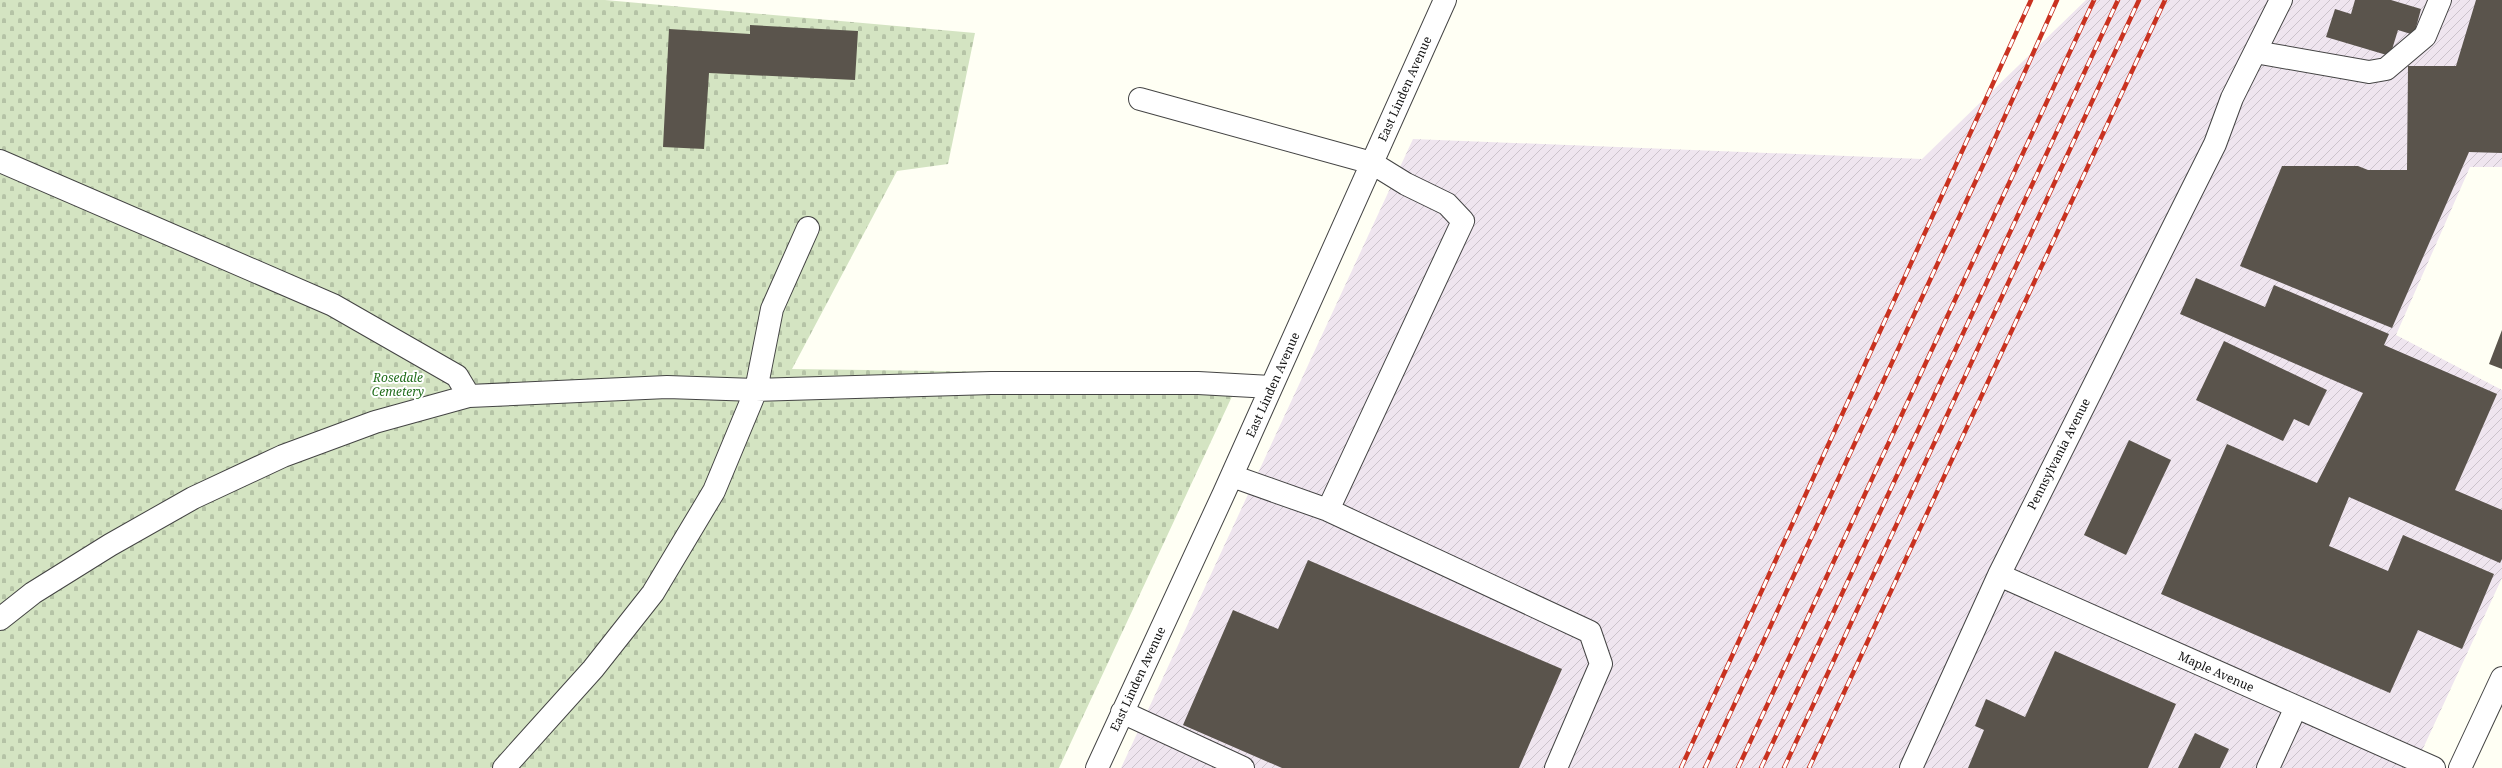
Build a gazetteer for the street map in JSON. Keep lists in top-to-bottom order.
{
  "streets": {
    "street": ["East Linden Avenue", "Pennsylvania Avenue", "Maple Avenue"]
  },
  "crossings": [
    ["Pennsylvania Avenue", "Maple Avenue"]
  ],
  "parks": ["Rosedale Cemetery"]
}
